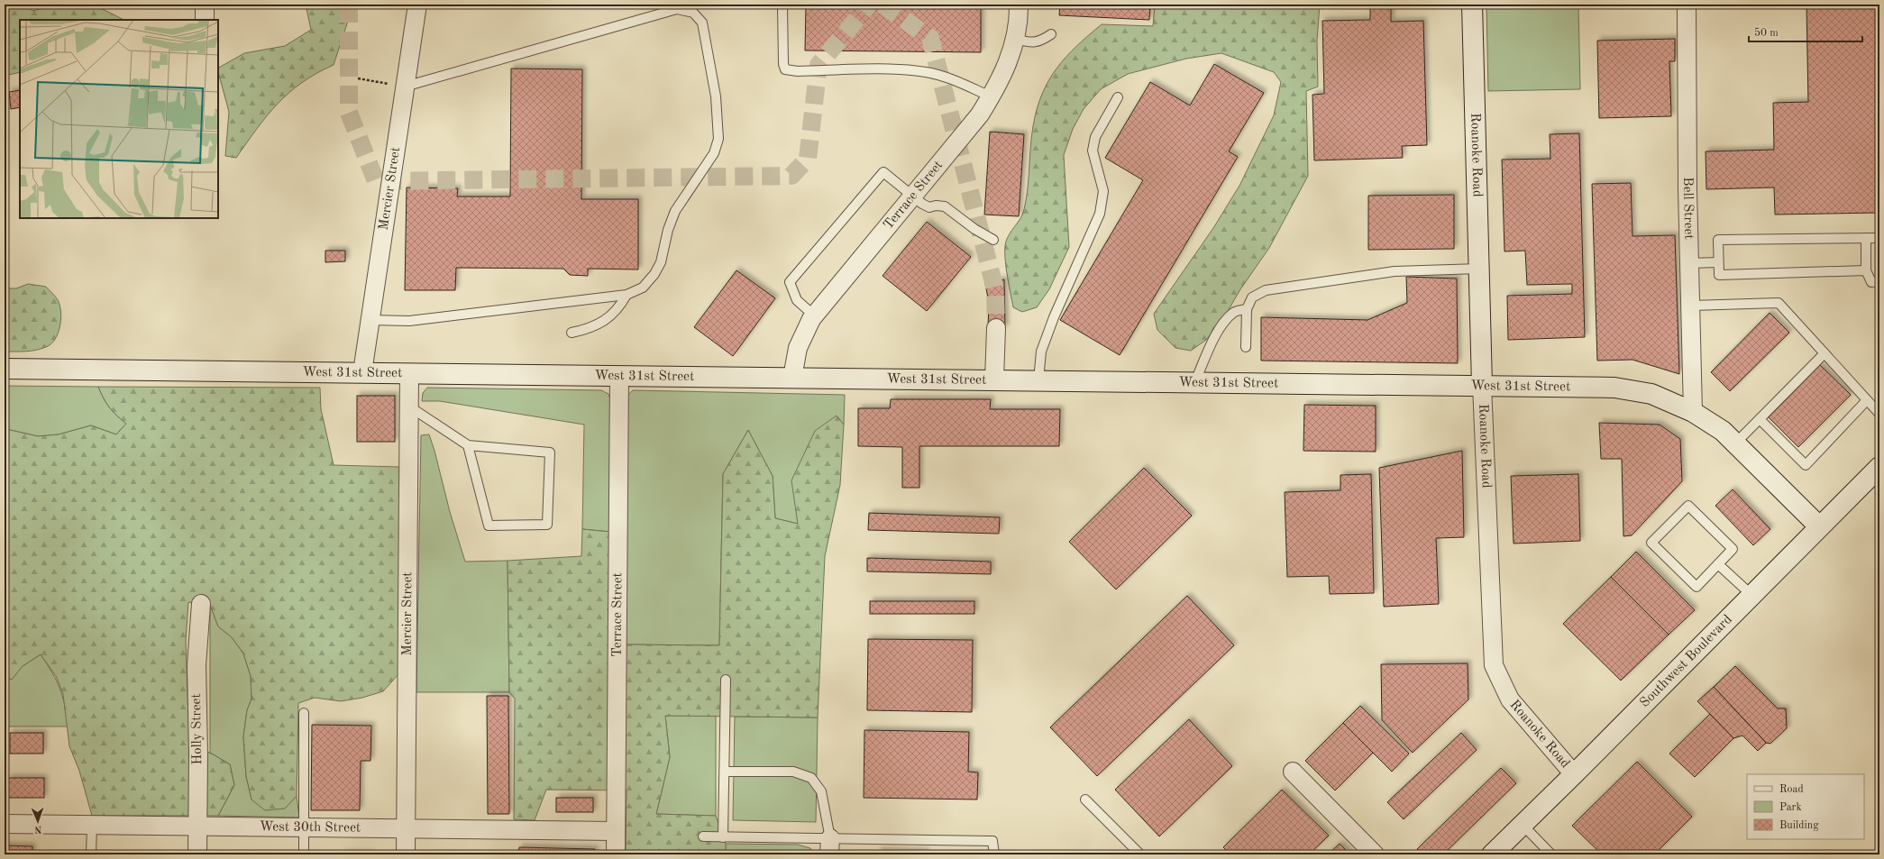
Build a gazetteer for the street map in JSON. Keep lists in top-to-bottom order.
{
  "streets": {
    "main road": ["Roanoke Road", "West 31st Street", "Southwest Boulevard"],
    "street": [
      "Mercier Street",
      "Terrace Street",
      "Bell Street",
      "Holly Street",
      "West 30th Street"
    ]
  },
  "crossings": [
    ["Roanoke Road", "West 31st Street"],
    ["Roanoke Road", "Southwest Boulevard"],
    ["Mercier Street", "West 31st Street"],
    ["Mercier Street", "West 30th Street"],
    ["Terrace Street", "West 31st Street"],
    ["Terrace Street", "West 30th Street"],
    ["Bell Street", "West 31st Street"],
    ["West 31st Street", "Southwest Boulevard"],
    ["Holly Street", "West 30th Street"]
  ],
  "legend": ["Road", "Park", "Building"],
  "scale_bar": "50 m",
  "north": "bottom"
}
